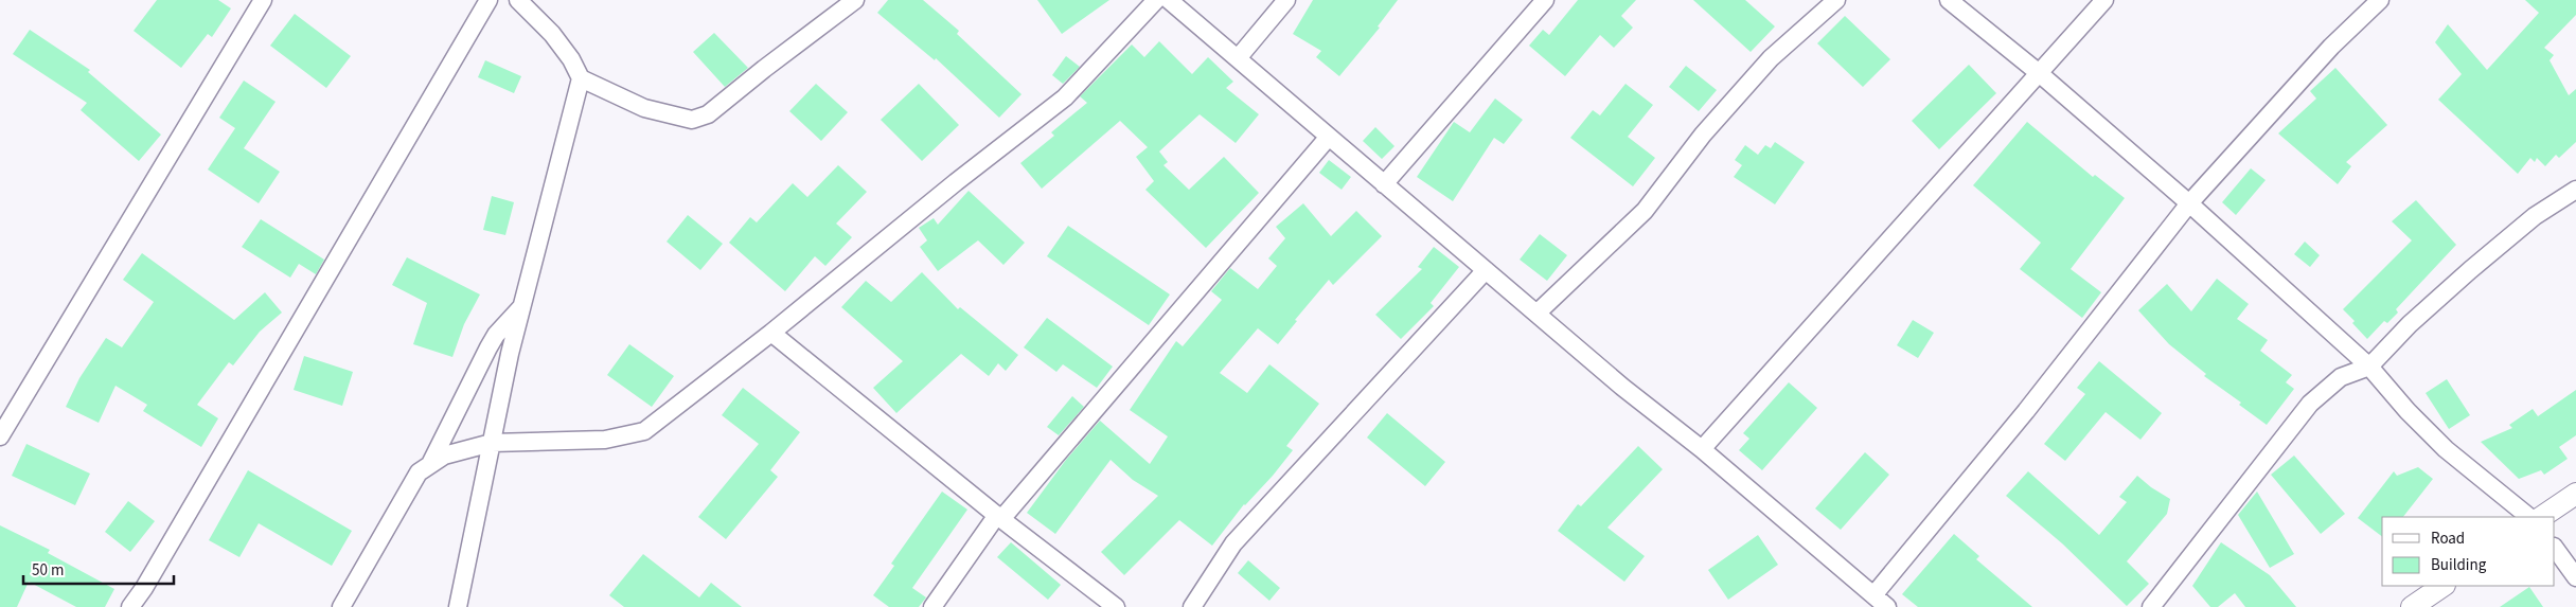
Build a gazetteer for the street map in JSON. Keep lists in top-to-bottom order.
{
  "legend": ["Road", "Building"],
  "scale_bar": "50 m"
}
